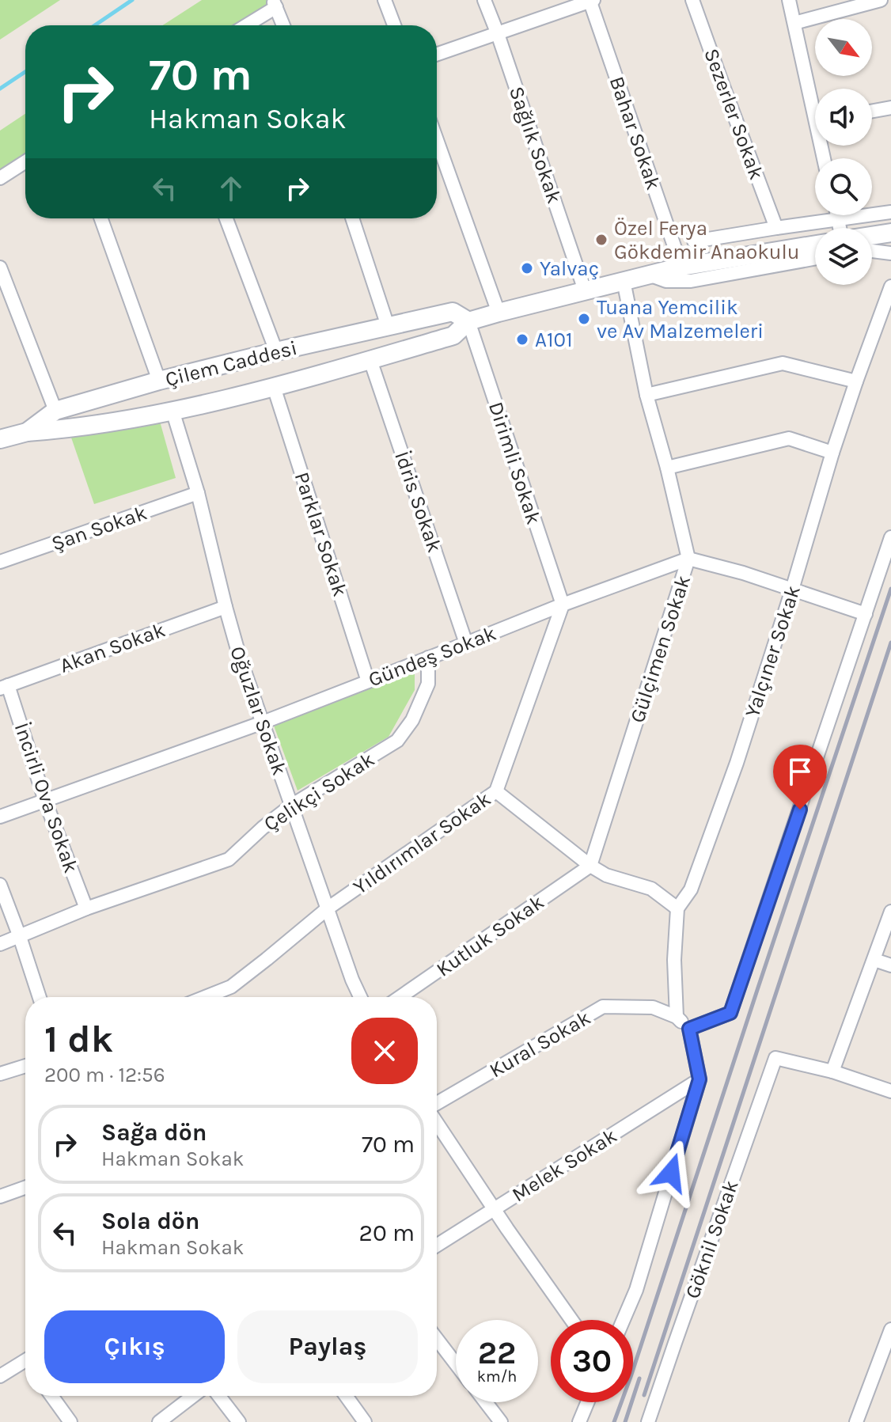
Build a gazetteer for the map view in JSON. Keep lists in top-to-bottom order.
{
  "streets": {
    "main road": ["Çilem Caddesi"],
    "street": [
      "Sezerler Sokak",
      "Bahar Sokak",
      "Sağlık Sokak",
      "Dirimli Sokak",
      "İdris Sokak",
      "Şan Sokak",
      "Parklar Sokak",
      "Akan Sokak",
      "Gülçimen Sokak",
      "Yalçıner Sokak",
      "Gündeş Sokak",
      "Oğuzlar Sokak",
      "Çelikçi Sokak",
      "İncirli Ova Sokak",
      "Yıldırımlar Sokak",
      "Kutluk Sokak",
      "Kural Sokak",
      "Melek Sokak",
      "Göknil Sokak"
    ]
  },
  "crossings": [
    ["Çilem Caddesi", "Dirimli Sokak"],
    ["Dirimli Sokak", "Gündeş Sokak"],
    ["Dirimli Sokak", "Yıldırımlar Sokak"],
    ["İdris Sokak", "Gündeş Sokak"],
    ["Şan Sokak", "Oğuzlar Sokak"],
    ["Parklar Sokak", "Gündeş Sokak"],
    ["Akan Sokak", "Oğuzlar Sokak"],
    ["Akan Sokak", "İncirli Ova Sokak"],
    ["Gülçimen Sokak", "Gündeş Sokak"],
    ["Gülçimen Sokak", "Kutluk Sokak"],
    ["Yalçıner Sokak", "Kural Sokak"],
    ["Gündeş Sokak", "Oğuzlar Sokak"],
    ["Gündeş Sokak", "Çelikçi Sokak"],
    ["Gündeş Sokak", "İncirli Ova Sokak"],
    ["Gündeş Sokak", "Yıldırımlar Sokak"],
    ["Oğuzlar Sokak", "Çelikçi Sokak"],
    ["Oğuzlar Sokak", "Yıldırımlar Sokak"],
    ["Çelikçi Sokak", "İncirli Ova Sokak"]
  ],
  "places": [
    "Özel Ferya Gökdemir Anaokulu",
    "Yalvaç",
    "Tuana Yemcilik ve Av Malzemeleri",
    "A101"
  ],
  "north": "bottom right",
  "page": {
    "turn": ["70 m", "Hakman Sokak"],
    "heading": ["1 dk", "200 m · 12:56"],
    "list": [
      {
        "name": "Sağa dön",
        "note": "Hakman Sokak",
        "value": "70 m"
      },
      {
        "name": "Sola dön",
        "note": "Hakman Sokak",
        "value": "20 m"
      }
    ],
    "buttons": ["Çıkış", "Paylaş"],
    "speed": "22 km/h",
    "limit": "30"
  }
}
